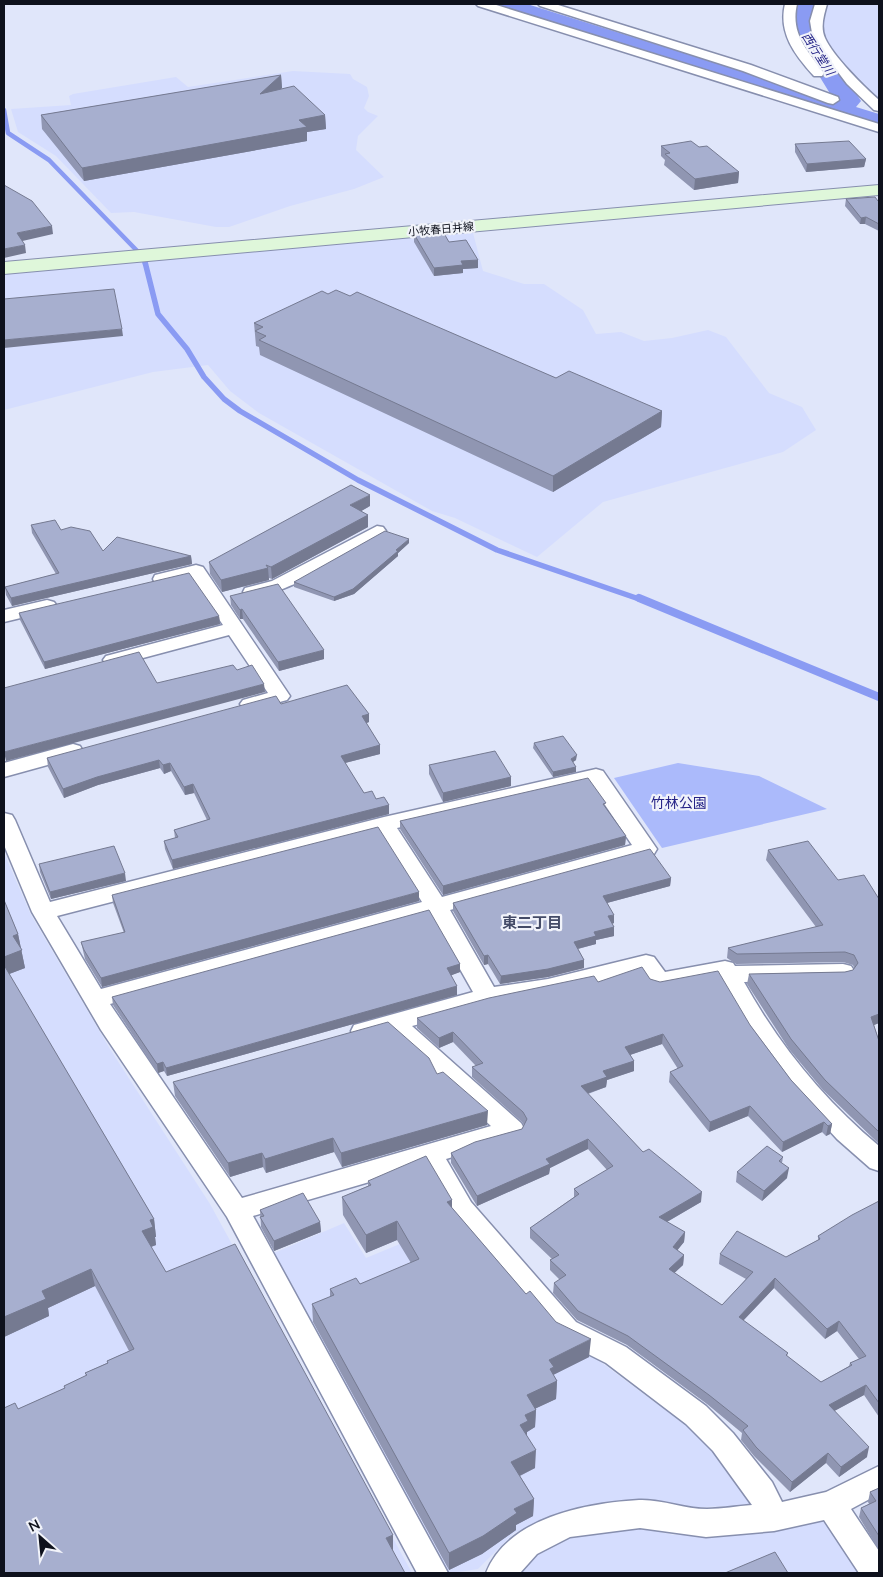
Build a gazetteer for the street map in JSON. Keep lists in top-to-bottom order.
{
  "streets": {
    "main road": ["小牧春日井線"]
  },
  "districts": ["東二丁目"],
  "water": ["西行堂川"],
  "parks": ["竹林公園"],
  "north": "top left"
}
